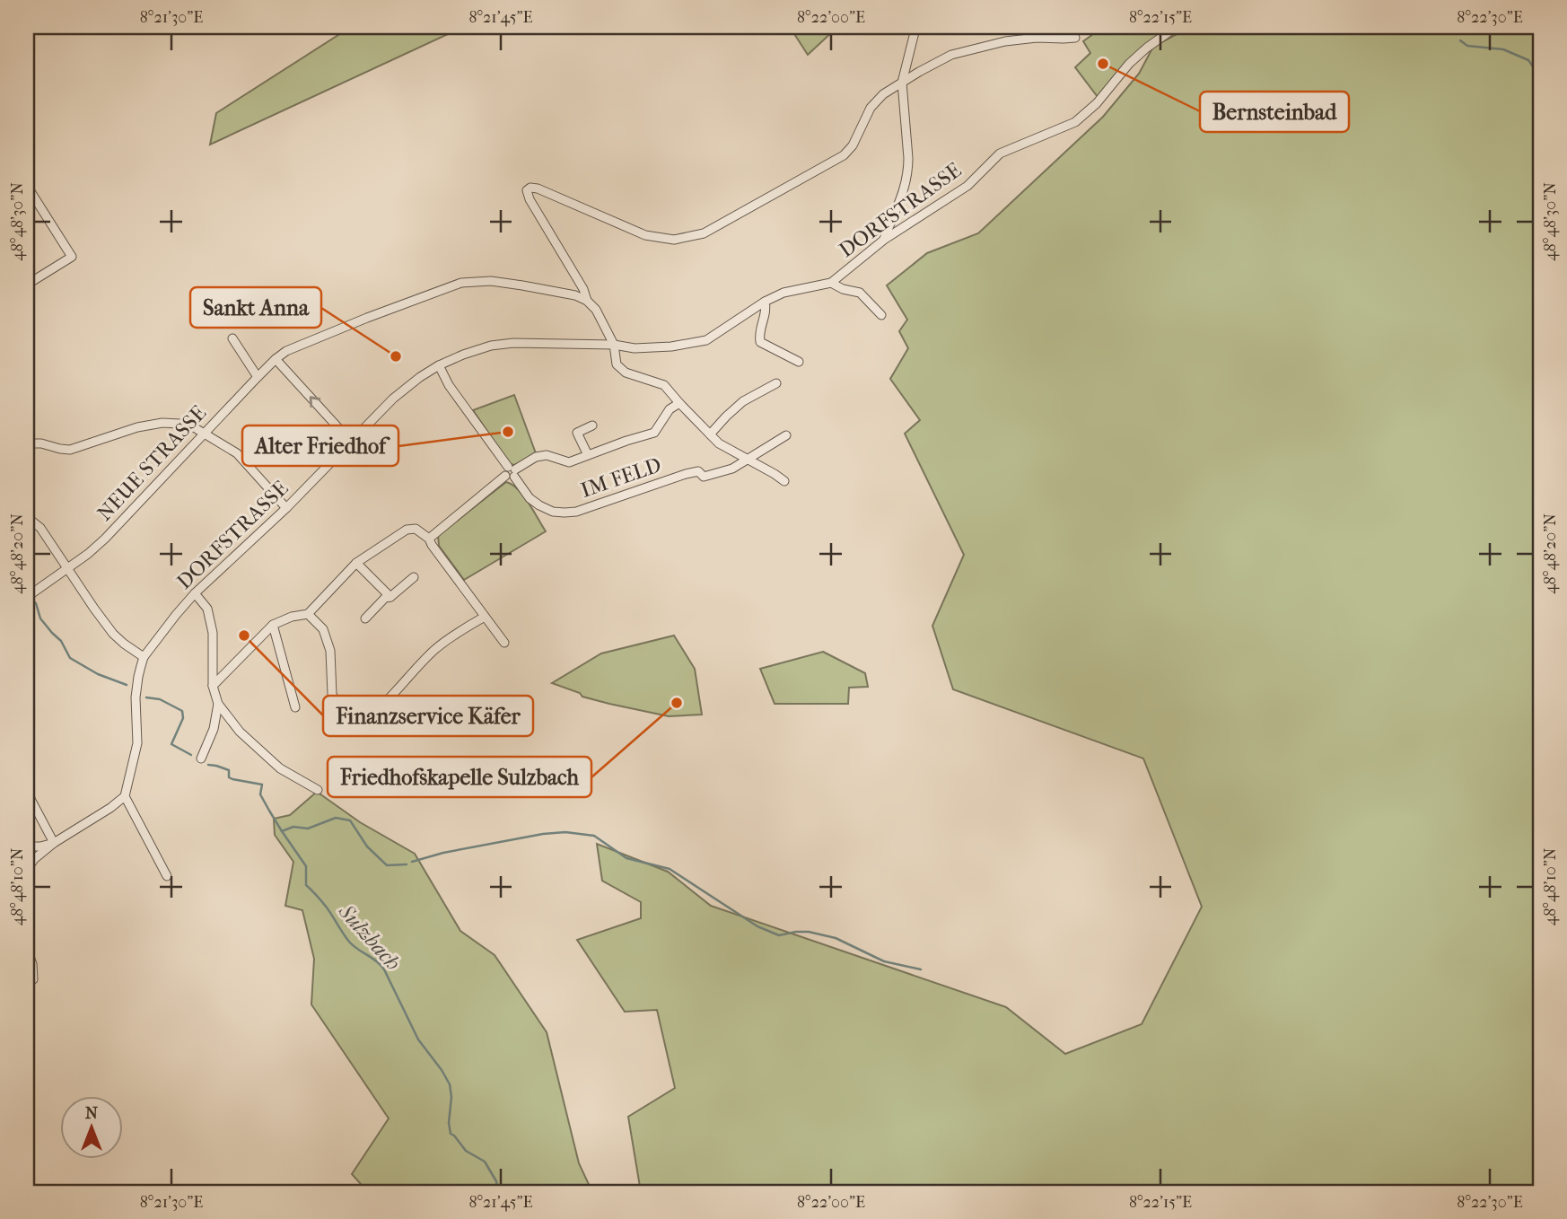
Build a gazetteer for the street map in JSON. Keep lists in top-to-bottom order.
{
  "streets": {
    "street": ["DORFSTRASSE", "NEUE STRASSE", "IM FELD"]
  },
  "crossings": [
    ["DORFSTRASSE", "IM FELD"]
  ],
  "water": ["Sulzbach"],
  "places": [
    "Bernsteinbad",
    "Sankt Anna",
    "Alter Friedhof",
    "Finanzservice Käfer",
    "Friedhofskapelle Sulzbach"
  ],
  "north": "top",
  "coordinates": [
    "8°21'30\"E",
    "8°21'45\"E",
    "8°22'00\"E",
    "8°22'15\"E",
    "8°22'30\"E",
    "48°48'30\"N",
    "48°48'20\"N",
    "48°48'10\"N"
  ]
}
